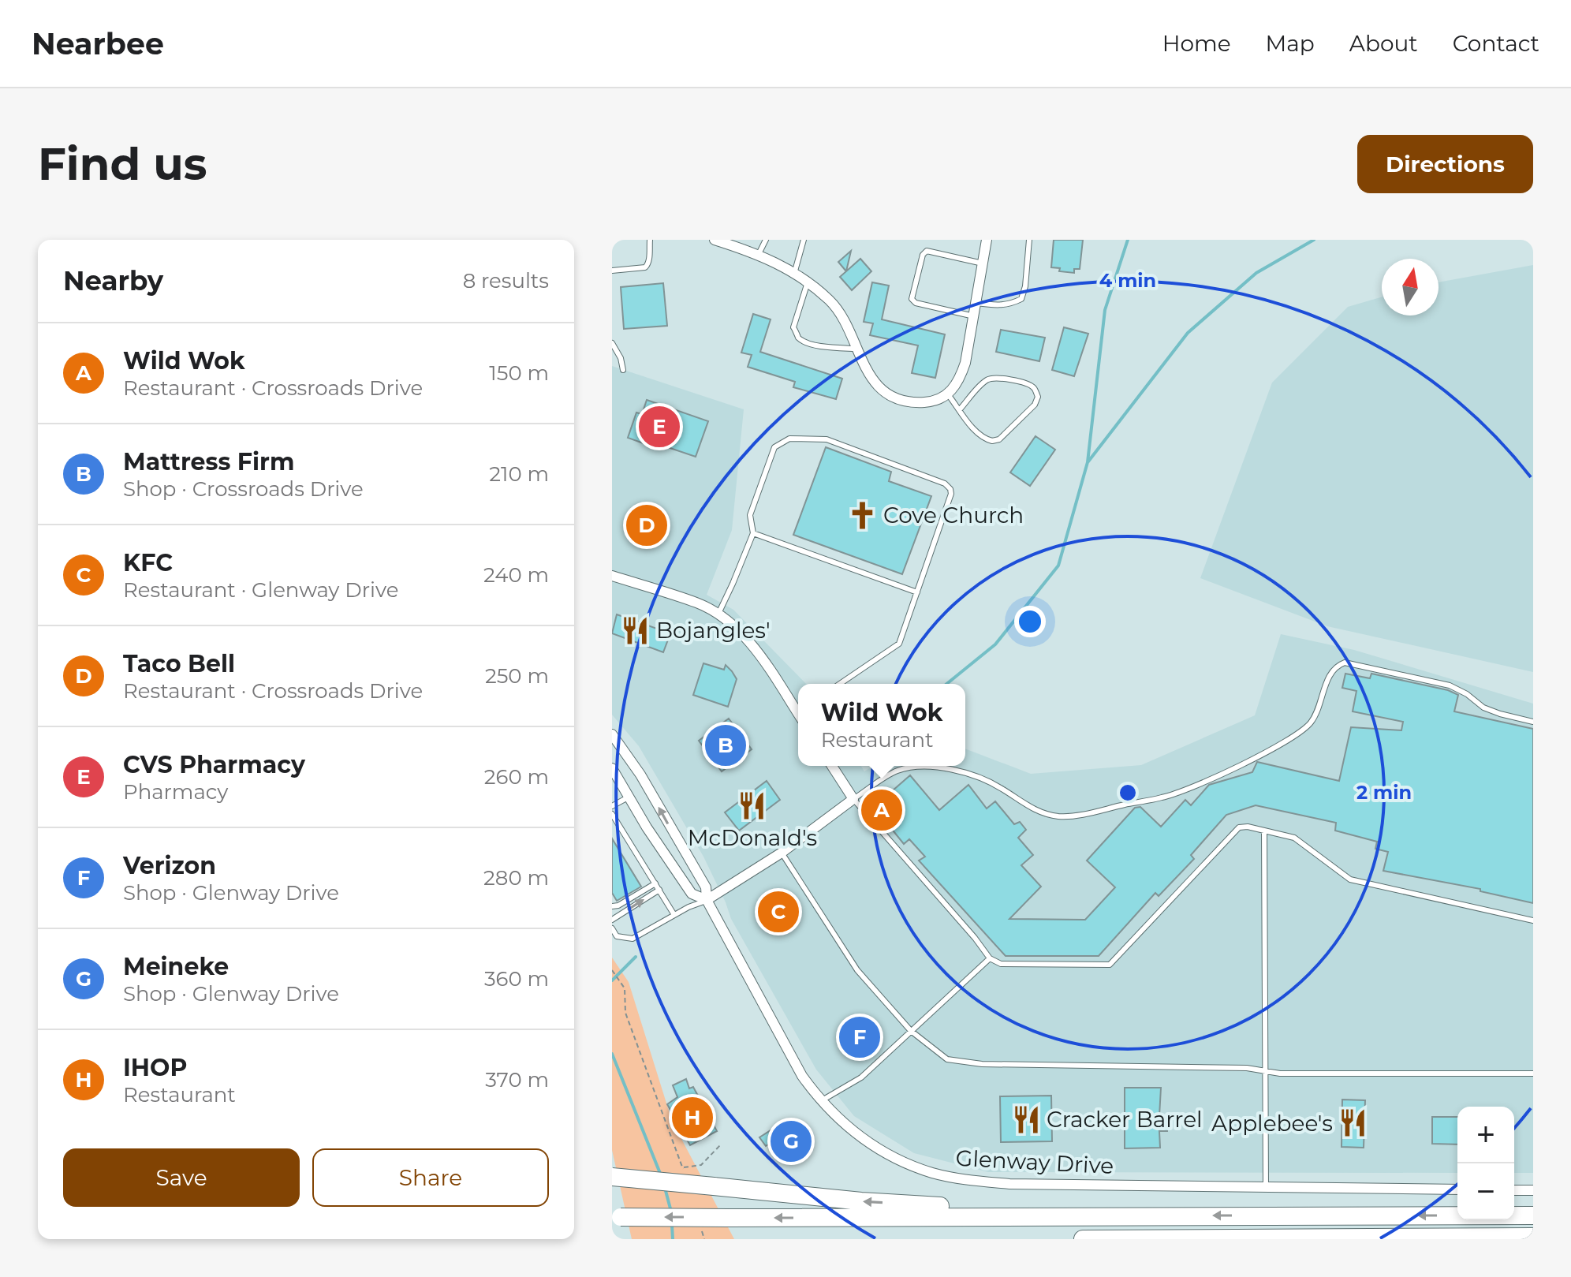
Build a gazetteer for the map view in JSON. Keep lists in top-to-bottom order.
{
  "streets": {
    "street": ["Glenway Drive"]
  },
  "places": {
    "church": ["Cove Church"],
    "restaurant": [
      "Bojangles'",
      "McDonald's",
      "Cracker Barrel",
      "Applebee's"
    ]
  },
  "north": "top",
  "page": {
    "header": "Nearbee",
    "nav": [
      "Home",
      "Map",
      "About",
      "Contact"
    ],
    "buttons": [
      "Directions",
      ["Save", "Share"]
    ],
    "title": "Find us",
    "heading": ["Nearby", "8 results"],
    "list": [
      {
        "mark": "A",
        "name": "Wild Wok",
        "note": "Restaurant · Crossroads Drive",
        "value": "150 m"
      },
      {
        "mark": "B",
        "name": "Mattress Firm",
        "note": "Shop · Crossroads Drive",
        "value": "210 m"
      },
      {
        "mark": "C",
        "name": "KFC",
        "note": "Restaurant · Glenway Drive",
        "value": "240 m"
      },
      {
        "mark": "D",
        "name": "Taco Bell",
        "note": "Restaurant · Crossroads Drive",
        "value": "250 m"
      },
      {
        "mark": "E",
        "name": "CVS Pharmacy",
        "note": "Pharmacy",
        "value": "260 m"
      },
      {
        "mark": "F",
        "name": "Verizon",
        "note": "Shop · Glenway Drive",
        "value": "280 m"
      },
      {
        "mark": "G",
        "name": "Meineke",
        "note": "Shop · Glenway Drive",
        "value": "360 m"
      },
      {
        "mark": "H",
        "name": "IHOP",
        "note": "Restaurant",
        "value": "370 m"
      }
    ],
    "pins": [
      "E",
      "D",
      "B",
      "A",
      "C",
      "F",
      "H",
      "G"
    ],
    "popup": ["Wild Wok", "Restaurant"],
    "map_buttons": ["+", "−"]
  },
  "rings": ["4 min", "2 min"]
}
